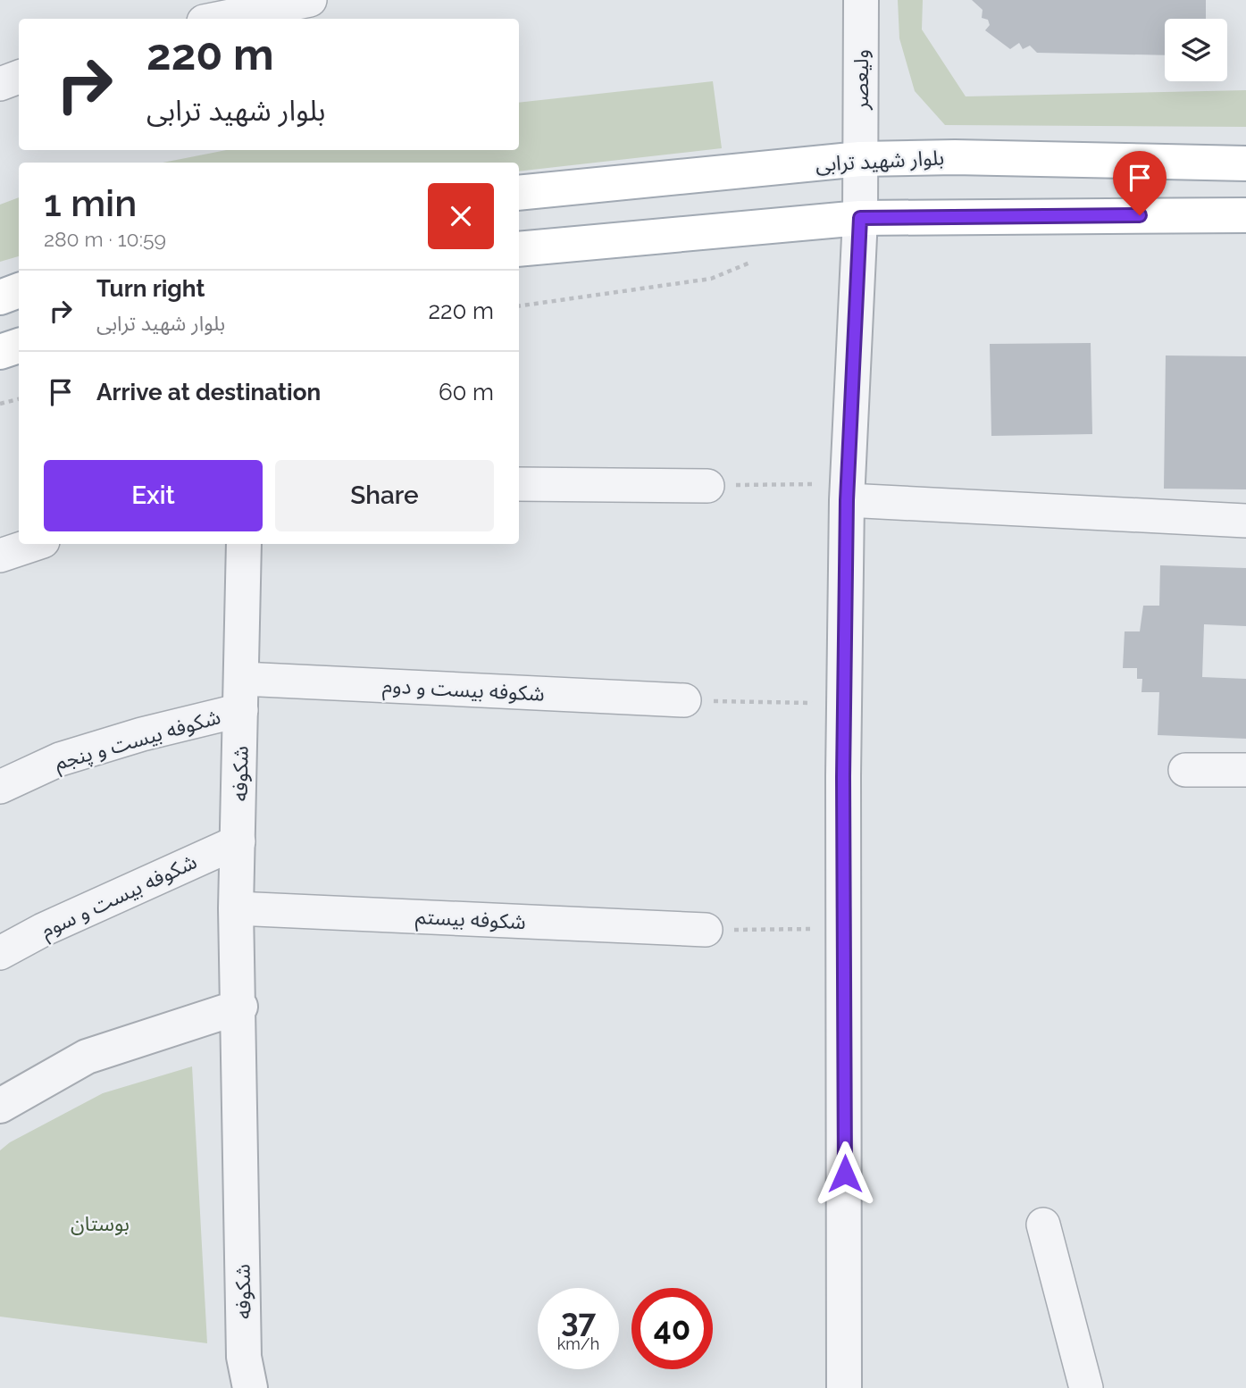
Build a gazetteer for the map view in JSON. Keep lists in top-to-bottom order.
{
  "streets": {
    "main road": ["بلوار شهید ترابی"],
    "street": [
      "ولیعصر",
      "شکوفه بیست و دوم",
      "شکوفه بیست و پنجم",
      "شکوفه",
      "شکوفه بیست و سوم",
      "شکوفه بیستم"
    ]
  },
  "crossings": [
    ["ولیعصر", "بلوار شهید ترابی"],
    ["شکوفه بیست و دوم", "شکوفه بیست و پنجم"],
    ["شکوفه بیست و دوم", "شکوفه"],
    ["شکوفه بیست و پنجم", "شکوفه"],
    ["شکوفه", "شکوفه بیست و سوم"],
    ["شکوفه", "شکوفه بیستم"]
  ],
  "parks": ["بوستان"],
  "page": {
    "turn": ["220 m", "بلوار شهید ترابی"],
    "heading": ["1 min", "280 m · 10:59"],
    "list": [
      {
        "name": "Turn right",
        "note": "بلوار شهید ترابی",
        "value": "220 m"
      },
      {
        "name": "Arrive at destination",
        "value": "60 m"
      }
    ],
    "buttons": ["Exit", "Share"],
    "speed": "37 km/h",
    "limit": "40"
  }
}
